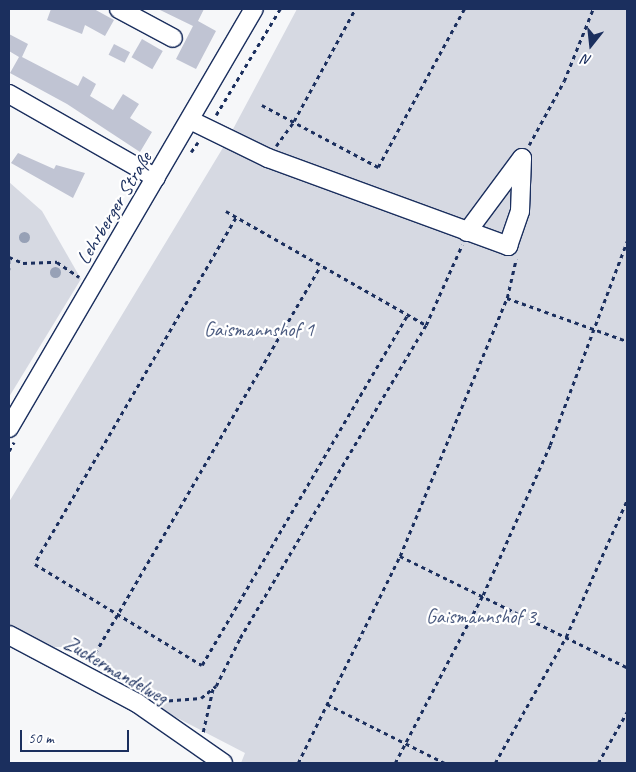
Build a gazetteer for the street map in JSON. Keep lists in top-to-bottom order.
{
  "streets": {
    "street": ["Lehrberger Straße", "Zuckermandelweg"]
  },
  "parks": ["Gaismannshof 1", "Gaismannshof 3"],
  "scale_bar": "50 m",
  "north": "bottom"
}
